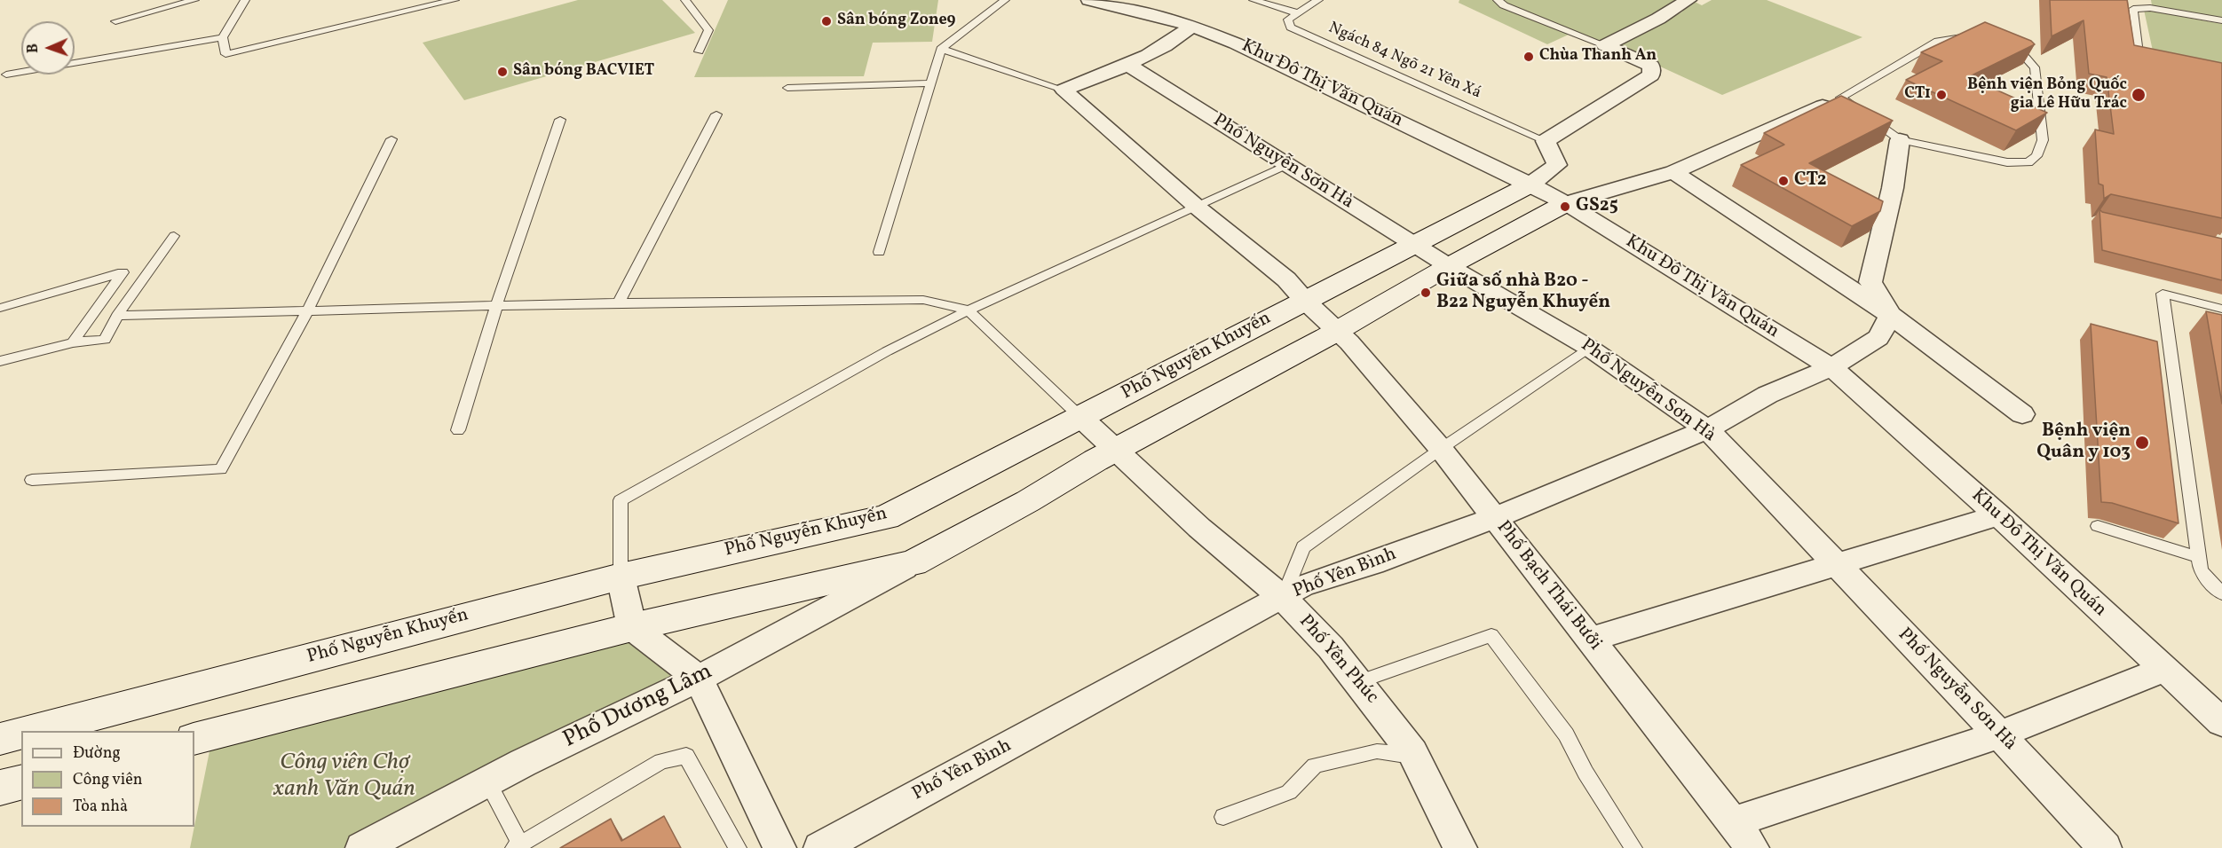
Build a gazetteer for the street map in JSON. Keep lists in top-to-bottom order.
{
  "streets": {
    "street": [
      "Khu Đô Thị Văn Quán",
      "Phố Nguyễn Sơn Hà",
      "Phố Nguyễn Khuyến",
      "Phố Yên Bình",
      "Phố Bạch Thái Bưởi",
      "Phố Yên Phúc",
      "Phố Dương Lâm"
    ],
    "lane": ["Ngách 84 Ngõ 21 Yên Xá"]
  },
  "crossings": [
    ["Khu Đô Thị Văn Quán", "Phố Nguyễn Khuyến"],
    ["Khu Đô Thị Văn Quán", "Phố Yên Bình"],
    ["Phố Nguyễn Sơn Hà", "Phố Nguyễn Khuyến"],
    ["Phố Nguyễn Sơn Hà", "Phố Yên Bình"],
    ["Phố Nguyễn Khuyến", "Phố Bạch Thái Bưởi"],
    ["Phố Nguyễn Khuyến", "Phố Yên Phúc"],
    ["Phố Yên Bình", "Phố Bạch Thái Bưởi"],
    ["Phố Yên Bình", "Phố Yên Phúc"]
  ],
  "parks": ["Công viên Chợ xanh Văn Quán"],
  "places": [
    "Sân bóng Zone9",
    "Chùa Thanh An",
    "Sân bóng BACVIET",
    "CT1",
    "Bệnh viện Bỏng Quốc gia Lê Hữu Trác",
    "CT2",
    "GS25",
    "Giữa số nhà B20 - B22 Nguyễn Khuyến",
    "Bệnh viện Quân y 103"
  ],
  "legend": ["Đường", "Công viên", "Tòa nhà"],
  "north": "left"
}
